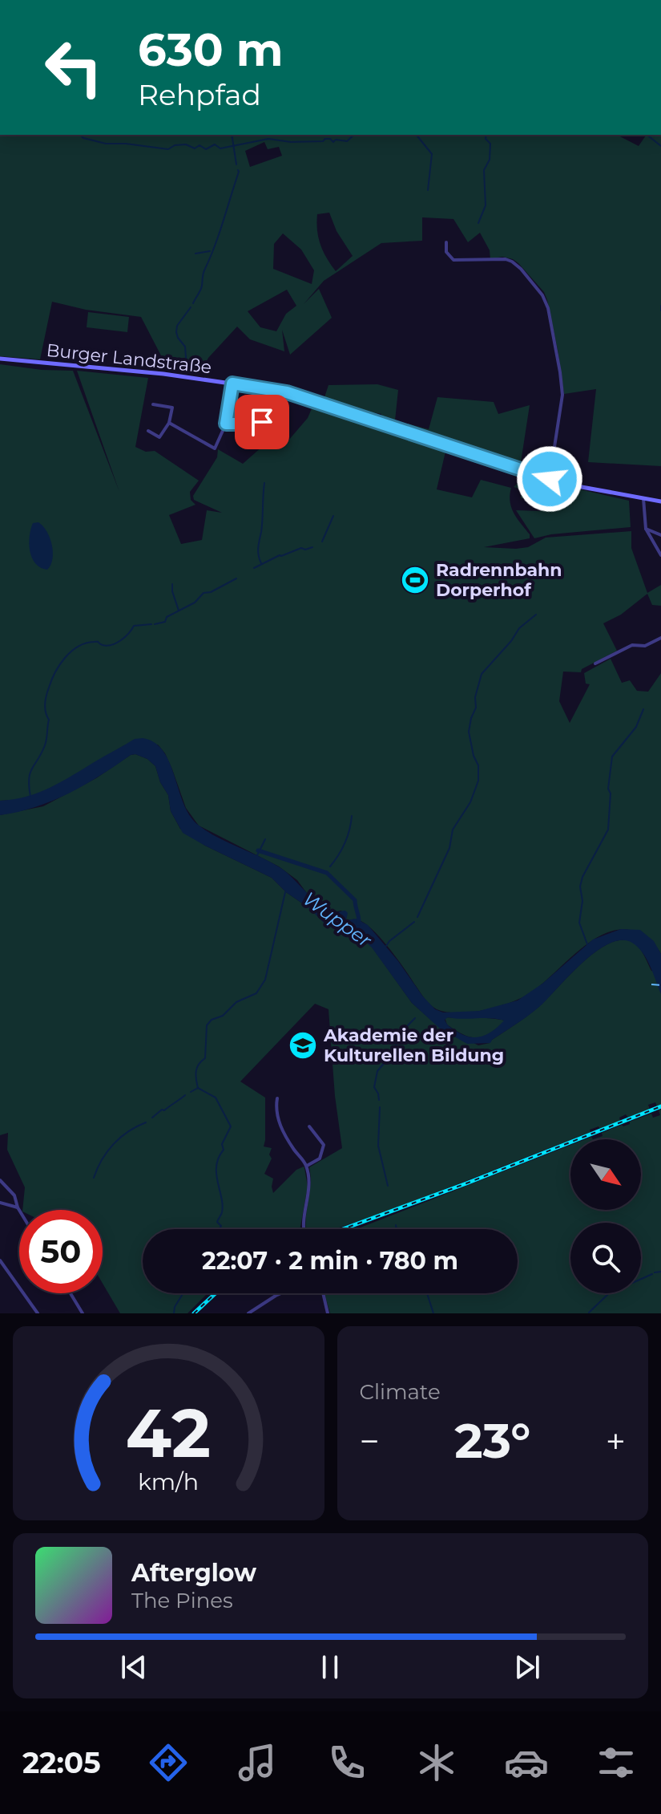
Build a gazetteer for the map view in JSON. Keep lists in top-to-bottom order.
{
  "streets": {
    "main road": ["Burger Landstraße"]
  },
  "water": ["Wupper"],
  "places": {
    "sports": ["Radrennbahn Dorperhof"],
    "school or university": ["Akademie der Kulturellen Bildung"]
  },
  "north": "bottom right",
  "page": {
    "turn": ["630 m", "Rehpfad"],
    "limit": "50",
    "trip": "22:07 · 2 min · 780 m",
    "tile": "Climate",
    "heat": ["−", "23°", "+"],
    "song": ["Afterglow", "The Pines"],
    "tabs": "22:05",
    "gauge": ["42", "km/h"]
  }
}
